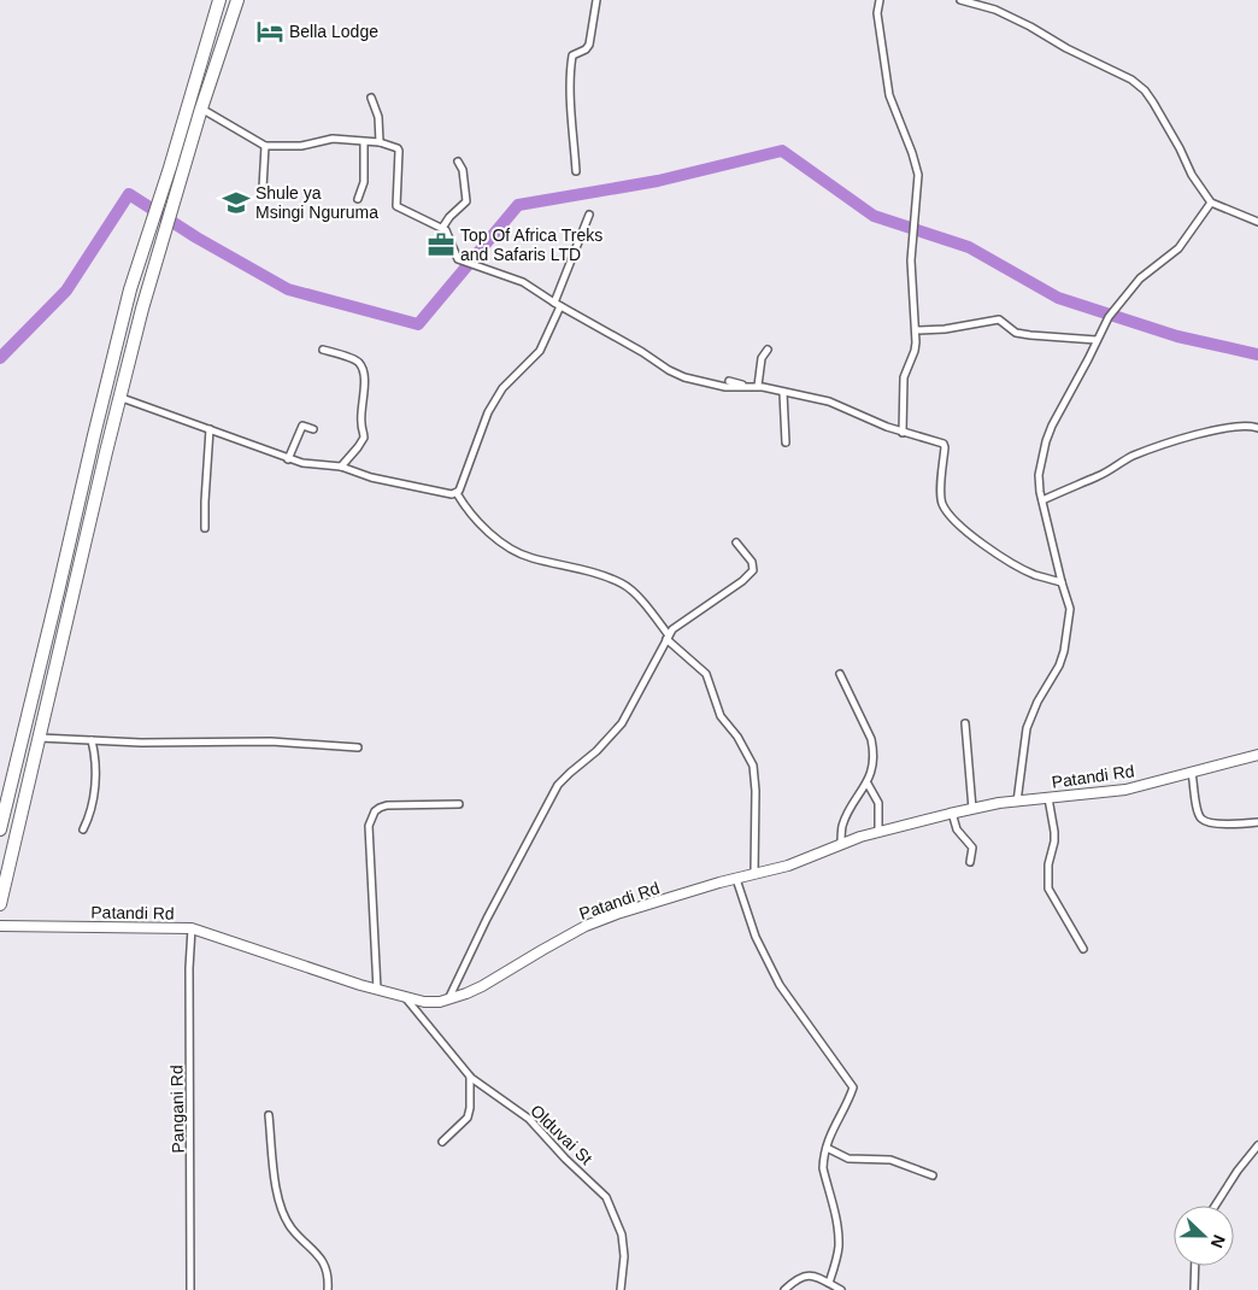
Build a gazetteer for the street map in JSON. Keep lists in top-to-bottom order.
{
  "streets": {
    "street": ["Patandi Rd", "Pangani Rd", "Olduvai St"]
  },
  "crossings": [
    ["Patandi Rd", "Pangani Rd"],
    ["Patandi Rd", "Olduvai St"]
  ],
  "places": {
    "hotel": ["Bella Lodge"],
    "school or university": ["Shule ya Msingi Nguruma"],
    "office": ["Top Of Africa Treks and Safaris LTD"]
  },
  "north": "right"
}
